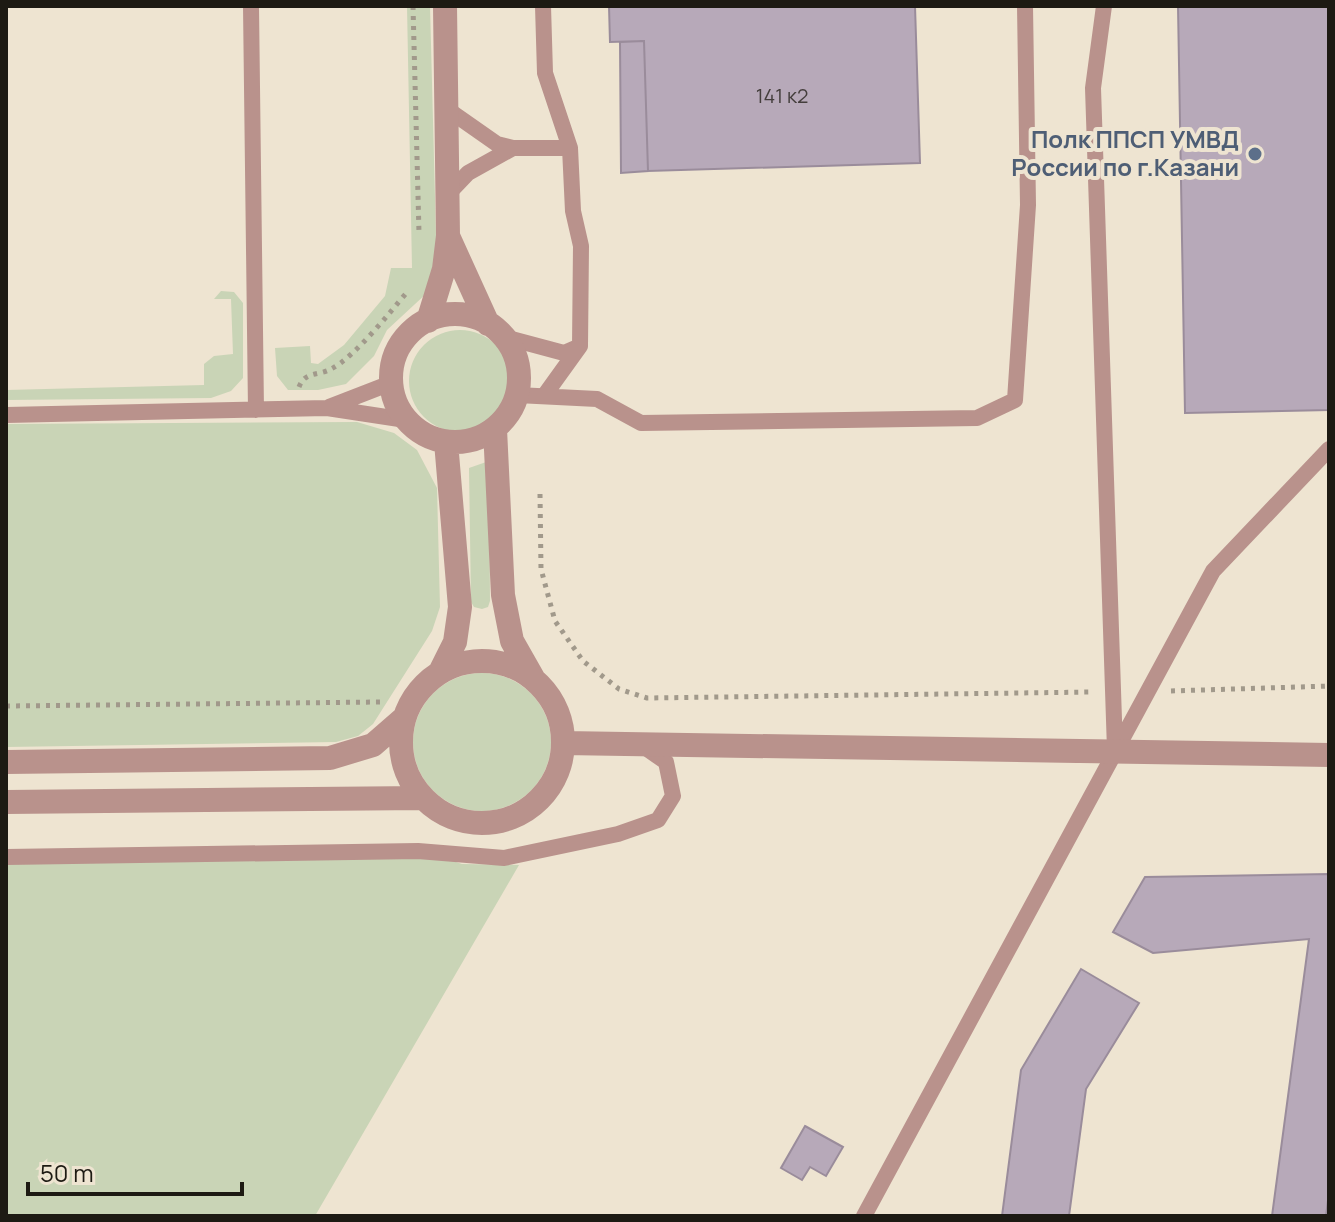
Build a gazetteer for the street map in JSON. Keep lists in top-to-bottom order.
{
  "places": ["Полк ППСП УМВД России по г.Казани"],
  "house_numbers": ["141 к2"],
  "scale_bar": "50 m"
}
